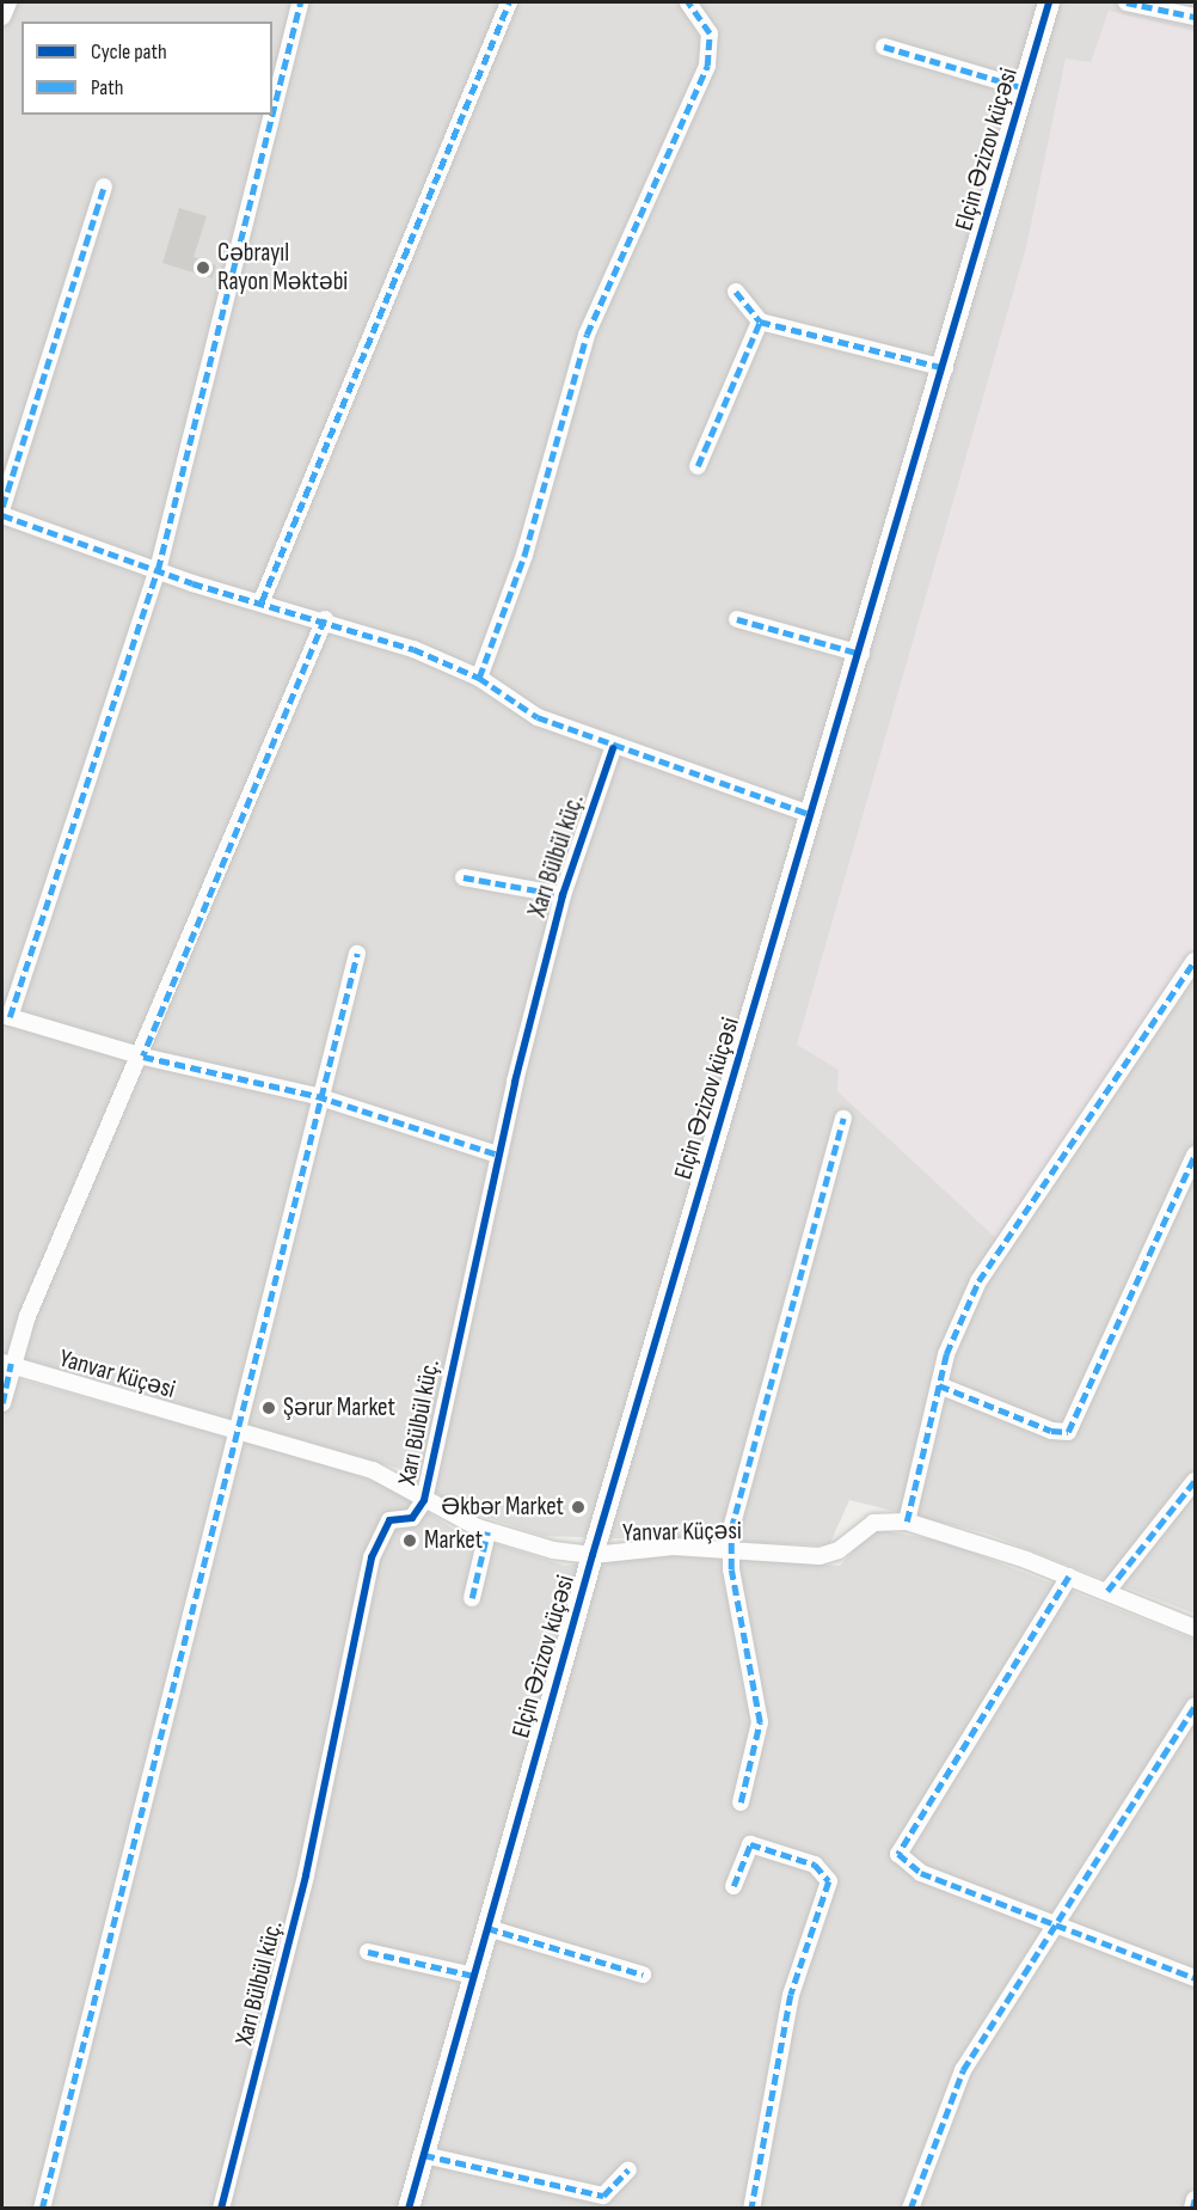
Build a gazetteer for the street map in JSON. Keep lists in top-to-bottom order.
{
  "streets": {
    "street": ["Elçin Əzizov küçəsi", "Xarı Bülbül küç.", "Yanvar Küçəsi"]
  },
  "crossings": [
    ["Elçin Əzizov küçəsi", "Yanvar Küçəsi"],
    ["Xarı Bülbül küç.", "Yanvar Küçəsi"]
  ],
  "places": [
    "Cəbrayıl Rayon Məktəbi",
    "Şərur Market",
    "Əkbər Market",
    "Market"
  ],
  "legend": ["Cycle path", "Path"]
}
